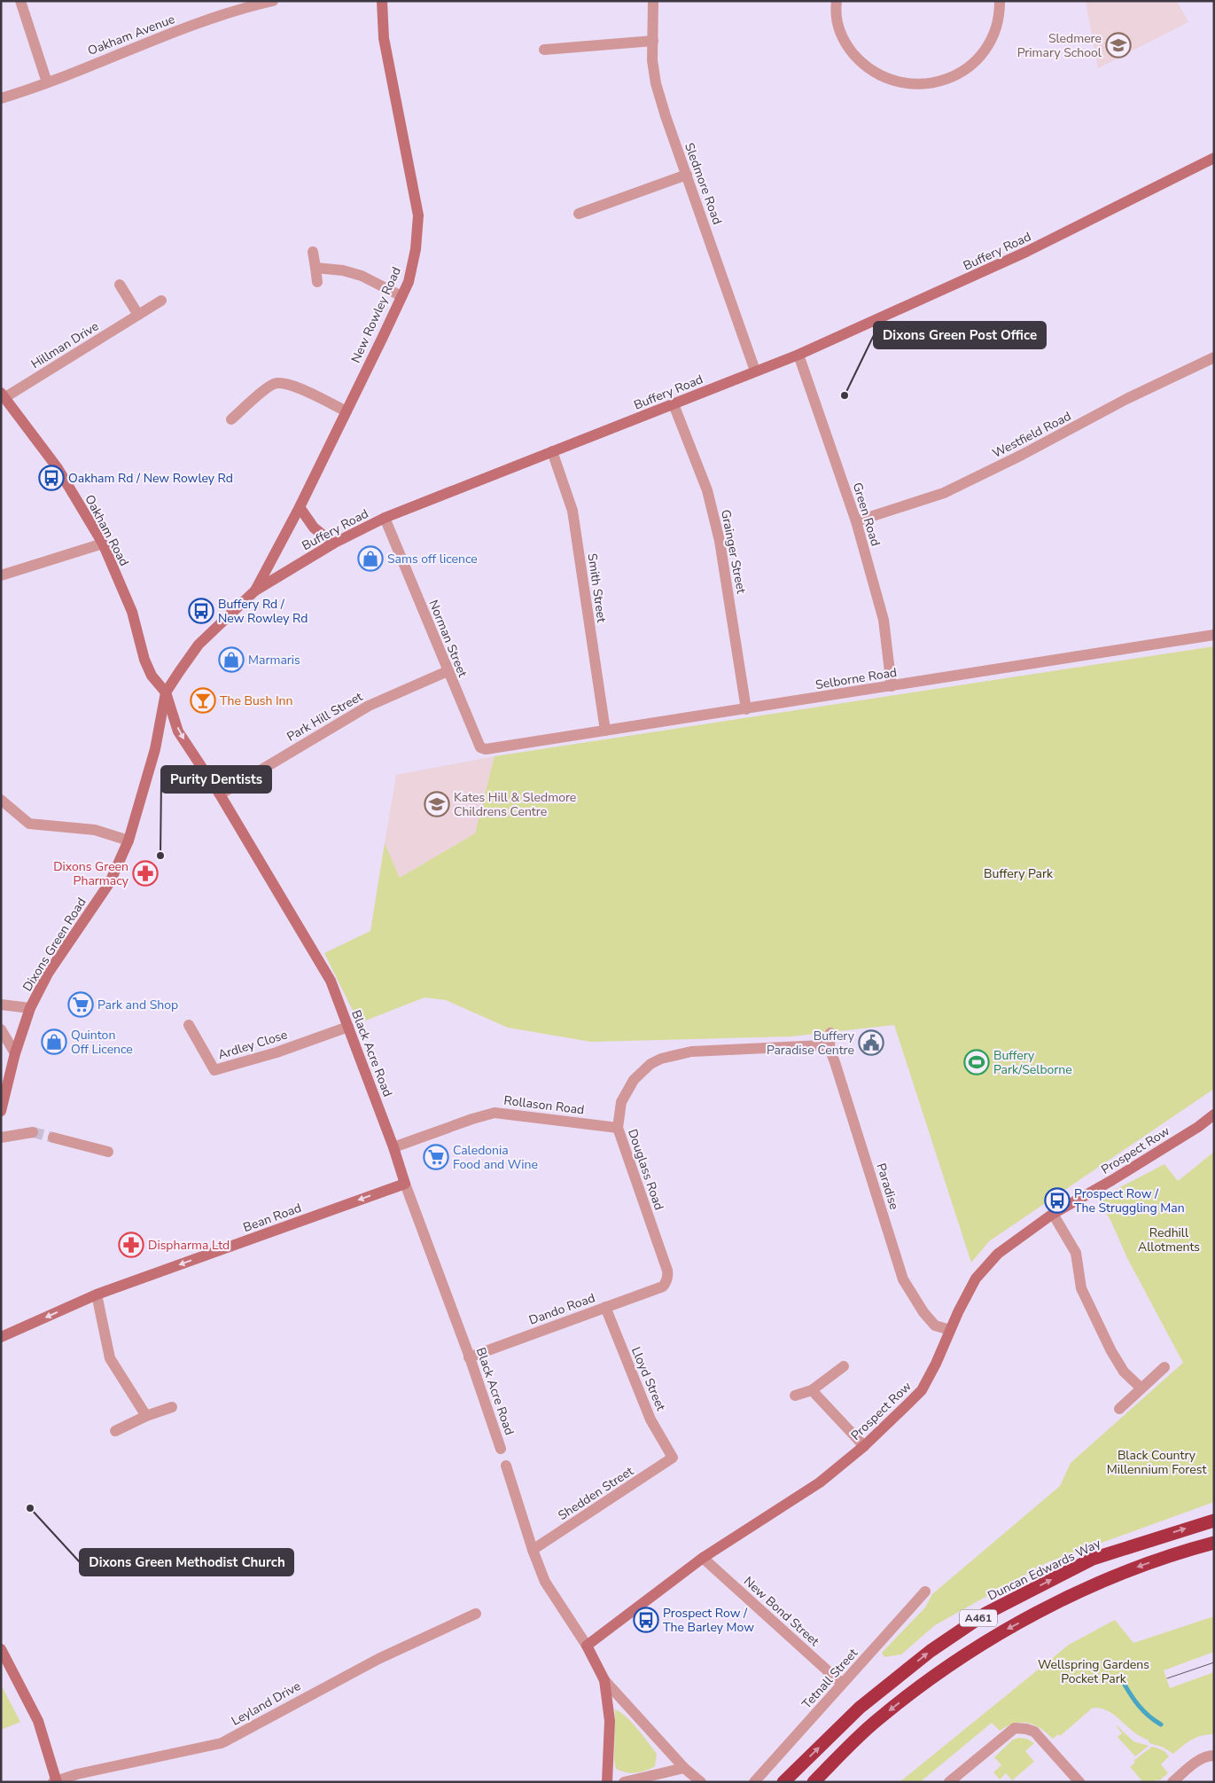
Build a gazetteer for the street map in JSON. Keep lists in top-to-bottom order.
{
  "streets": {
    "highway": ["Duncan Edwards Way", "A461"],
    "street": [
      "Oakham Avenue",
      "Sledmore Road",
      "Buffery Road",
      "New Rowley Road",
      "Hillman Drive",
      "Westfield Road",
      "Green Road",
      "Oakham Road",
      "Grainger Street",
      "Smith Street",
      "Norman Street",
      "Selborne Road",
      "Park Hill Street",
      "Dixons Green Road",
      "Ardley Close",
      "Black Acre Road",
      "Rollason Road",
      "Prospect Row",
      "Douglass Road",
      "Paradise",
      "Bean Road",
      "Dando Road",
      "Lloyd Street",
      "Shedden Street",
      "New Bond Street",
      "Tetnall Street",
      "Leyland Drive"
    ]
  },
  "crossings": [
    ["Sledmore Road", "Buffery Road"],
    ["Buffery Road", "New Rowley Road"],
    ["Buffery Road", "Green Road"],
    ["Buffery Road", "Oakham Road"],
    ["Buffery Road", "Grainger Street"],
    ["Buffery Road", "Smith Street"],
    ["Buffery Road", "Norman Street"],
    ["Buffery Road", "Dixons Green Road"],
    ["Buffery Road", "Black Acre Road"],
    ["Hillman Drive", "Oakham Road"],
    ["Westfield Road", "Green Road"],
    ["Green Road", "Selborne Road"],
    ["Oakham Road", "Dixons Green Road"],
    ["Oakham Road", "Black Acre Road"],
    ["Grainger Street", "Selborne Road"],
    ["Smith Street", "Selborne Road"],
    ["Norman Street", "Selborne Road"],
    ["Norman Street", "Park Hill Street"],
    ["Park Hill Street", "Black Acre Road"],
    ["Dixons Green Road", "Black Acre Road"],
    ["Ardley Close", "Black Acre Road"],
    ["Black Acre Road", "Rollason Road"],
    ["Black Acre Road", "Bean Road"],
    ["Black Acre Road", "Dando Road"],
    ["Rollason Road", "Douglass Road"],
    ["Prospect Row", "Paradise"],
    ["Prospect Row", "New Bond Street"],
    ["Douglass Road", "Paradise"],
    ["Douglass Road", "Dando Road"],
    ["Dando Road", "Lloyd Street"],
    ["Lloyd Street", "Shedden Street"],
    ["New Bond Street", "Tetnall Street"]
  ],
  "one_way": ["Bean Road"],
  "parks": [
    "Buffery Park",
    "Redhill Allotments",
    "Black Country Millennium Forest",
    "Wellspring Gardens Pocket Park"
  ],
  "places": {
    "school or university": ["Sledmere Primary School", "Kates Hill & Sledmore Childrens Centre"],
    "other": ["Dixons Green Post Office", "Purity Dentists", "Dixons Green Methodist Church"],
    "bus stop": [
      "Oakham Rd / New Rowley Rd",
      "Buffery Rd / New Rowley Rd",
      "Prospect Row / The Struggling Man",
      "Prospect Row / The Barley Mow"
    ],
    "shop": ["Sams off licence", "Marmaris", "Quinton Off Licence"],
    "bar": ["The Bush Inn"],
    "pharmacy": ["Dixons Green Pharmacy", "Dispharma Ltd"],
    "supermarket": ["Park and Shop", "Caledonia Food and Wine"],
    "public building": ["Buffery Paradise Centre"],
    "sports": ["Buffery Park/Selborne"]
  }
}
